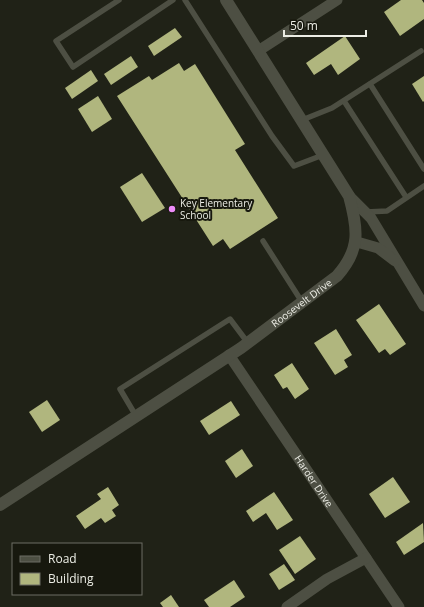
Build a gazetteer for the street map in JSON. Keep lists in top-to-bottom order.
{
  "streets": {
    "street": ["Roosevelt Drive", "Harder Drive"]
  },
  "crossings": [
    ["Roosevelt Drive", "Harder Drive"]
  ],
  "places": ["Key Elementary School"],
  "legend": ["Road", "Building"],
  "scale_bar": "50 m"
}
